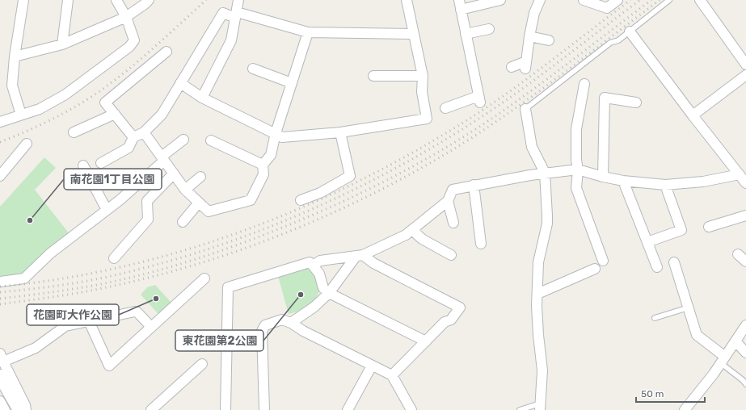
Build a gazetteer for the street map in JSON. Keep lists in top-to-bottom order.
{
  "places": ["南花園1丁目公園", "東花園第2公園", "花園町大作公園"],
  "scale_bar": "50 m"
}
